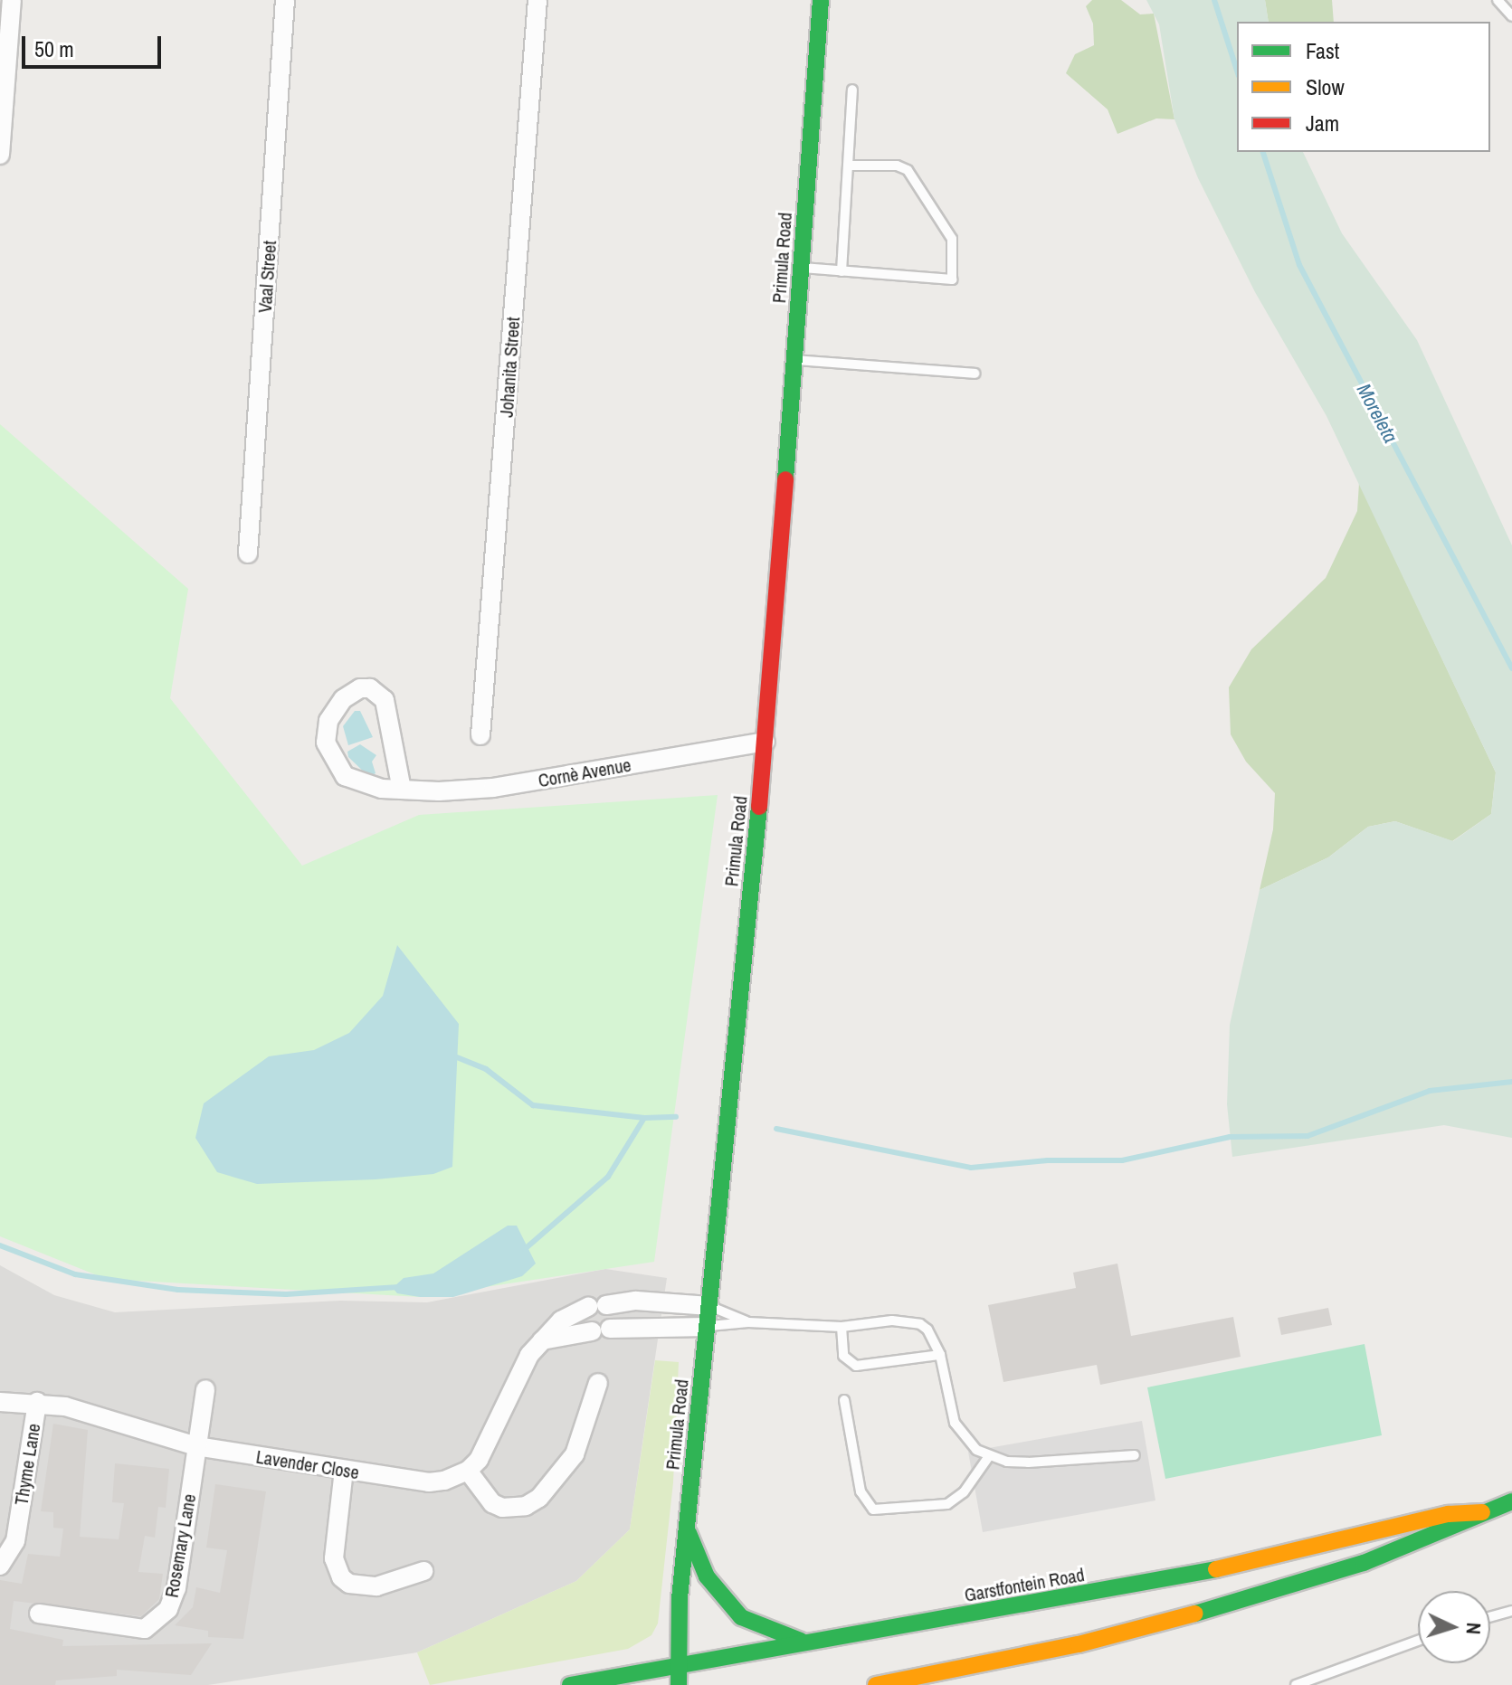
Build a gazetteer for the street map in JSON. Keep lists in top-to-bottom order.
{
  "streets": {
    "main road": ["Primula Road", "Garstfontein Road"],
    "street": [
      "Vaal Street",
      "Johanita Street",
      "Cornè Avenue",
      "Thyme Lane",
      "Lavender Close",
      "Rosemary Lane"
    ]
  },
  "crossings": [
    ["Primula Road", "Cornè Avenue"],
    ["Primula Road", "Garstfontein Road"],
    ["Thyme Lane", "Lavender Close"],
    ["Lavender Close", "Rosemary Lane"]
  ],
  "water": ["Moreleta"],
  "legend": ["Fast", "Slow", "Jam"],
  "scale_bar": "50 m",
  "north": "right"
}
